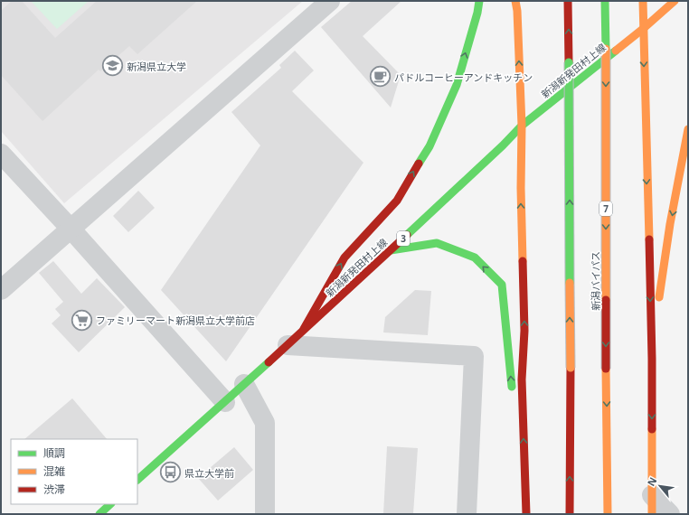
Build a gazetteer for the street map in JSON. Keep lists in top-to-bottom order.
{
  "streets": {
    "main road": [
      "新潟新発田村上線",
      "7",
      "3",
      "新潟バイパス"
    ]
  },
  "places": {
    "school or university": ["新潟県立大学"],
    "cafe": ["パドルコーヒーアンドキッチン"],
    "supermarket": ["ファミリーマート新潟県立大学前店"],
    "bus stop": ["県立大学前"]
  },
  "legend": ["順調", "混雑", "渋滞"],
  "north": "top left"
}
